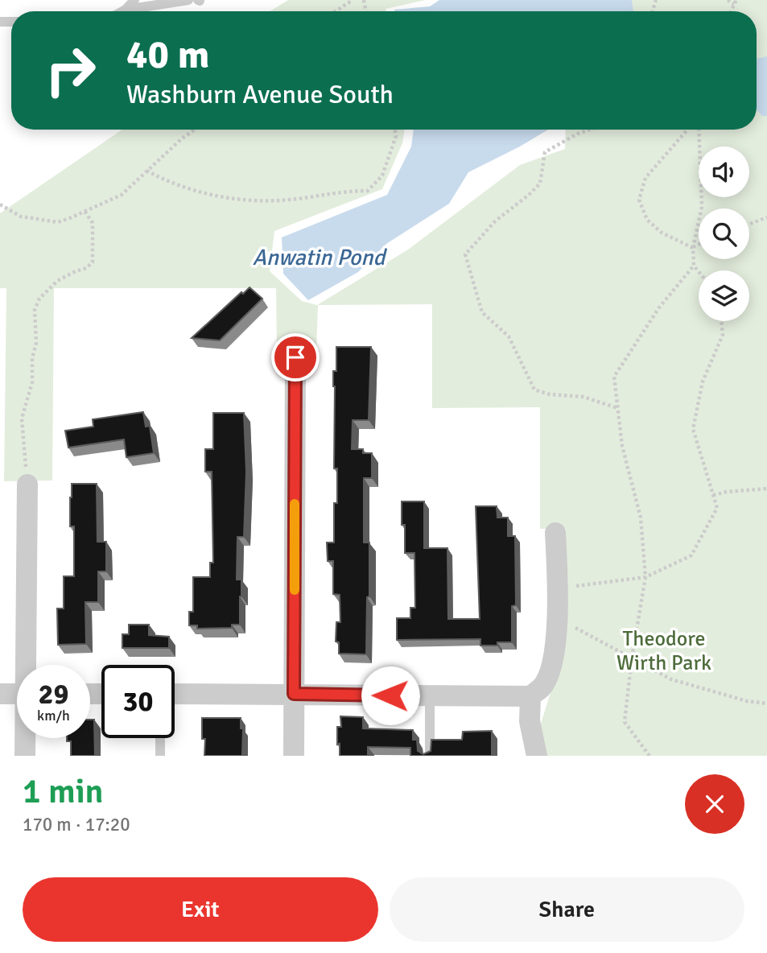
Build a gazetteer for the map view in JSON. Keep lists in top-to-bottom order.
{
  "water": ["Anwatin Pond"],
  "parks": ["Theodore Wirth Park"],
  "page": {
    "turn": ["40 m", "Washburn Avenue South"],
    "speed": "29 km/h",
    "limit": "30",
    "heading": ["1 min", "170 m · 17:20"],
    "buttons": ["Exit", "Share"]
  }
}
